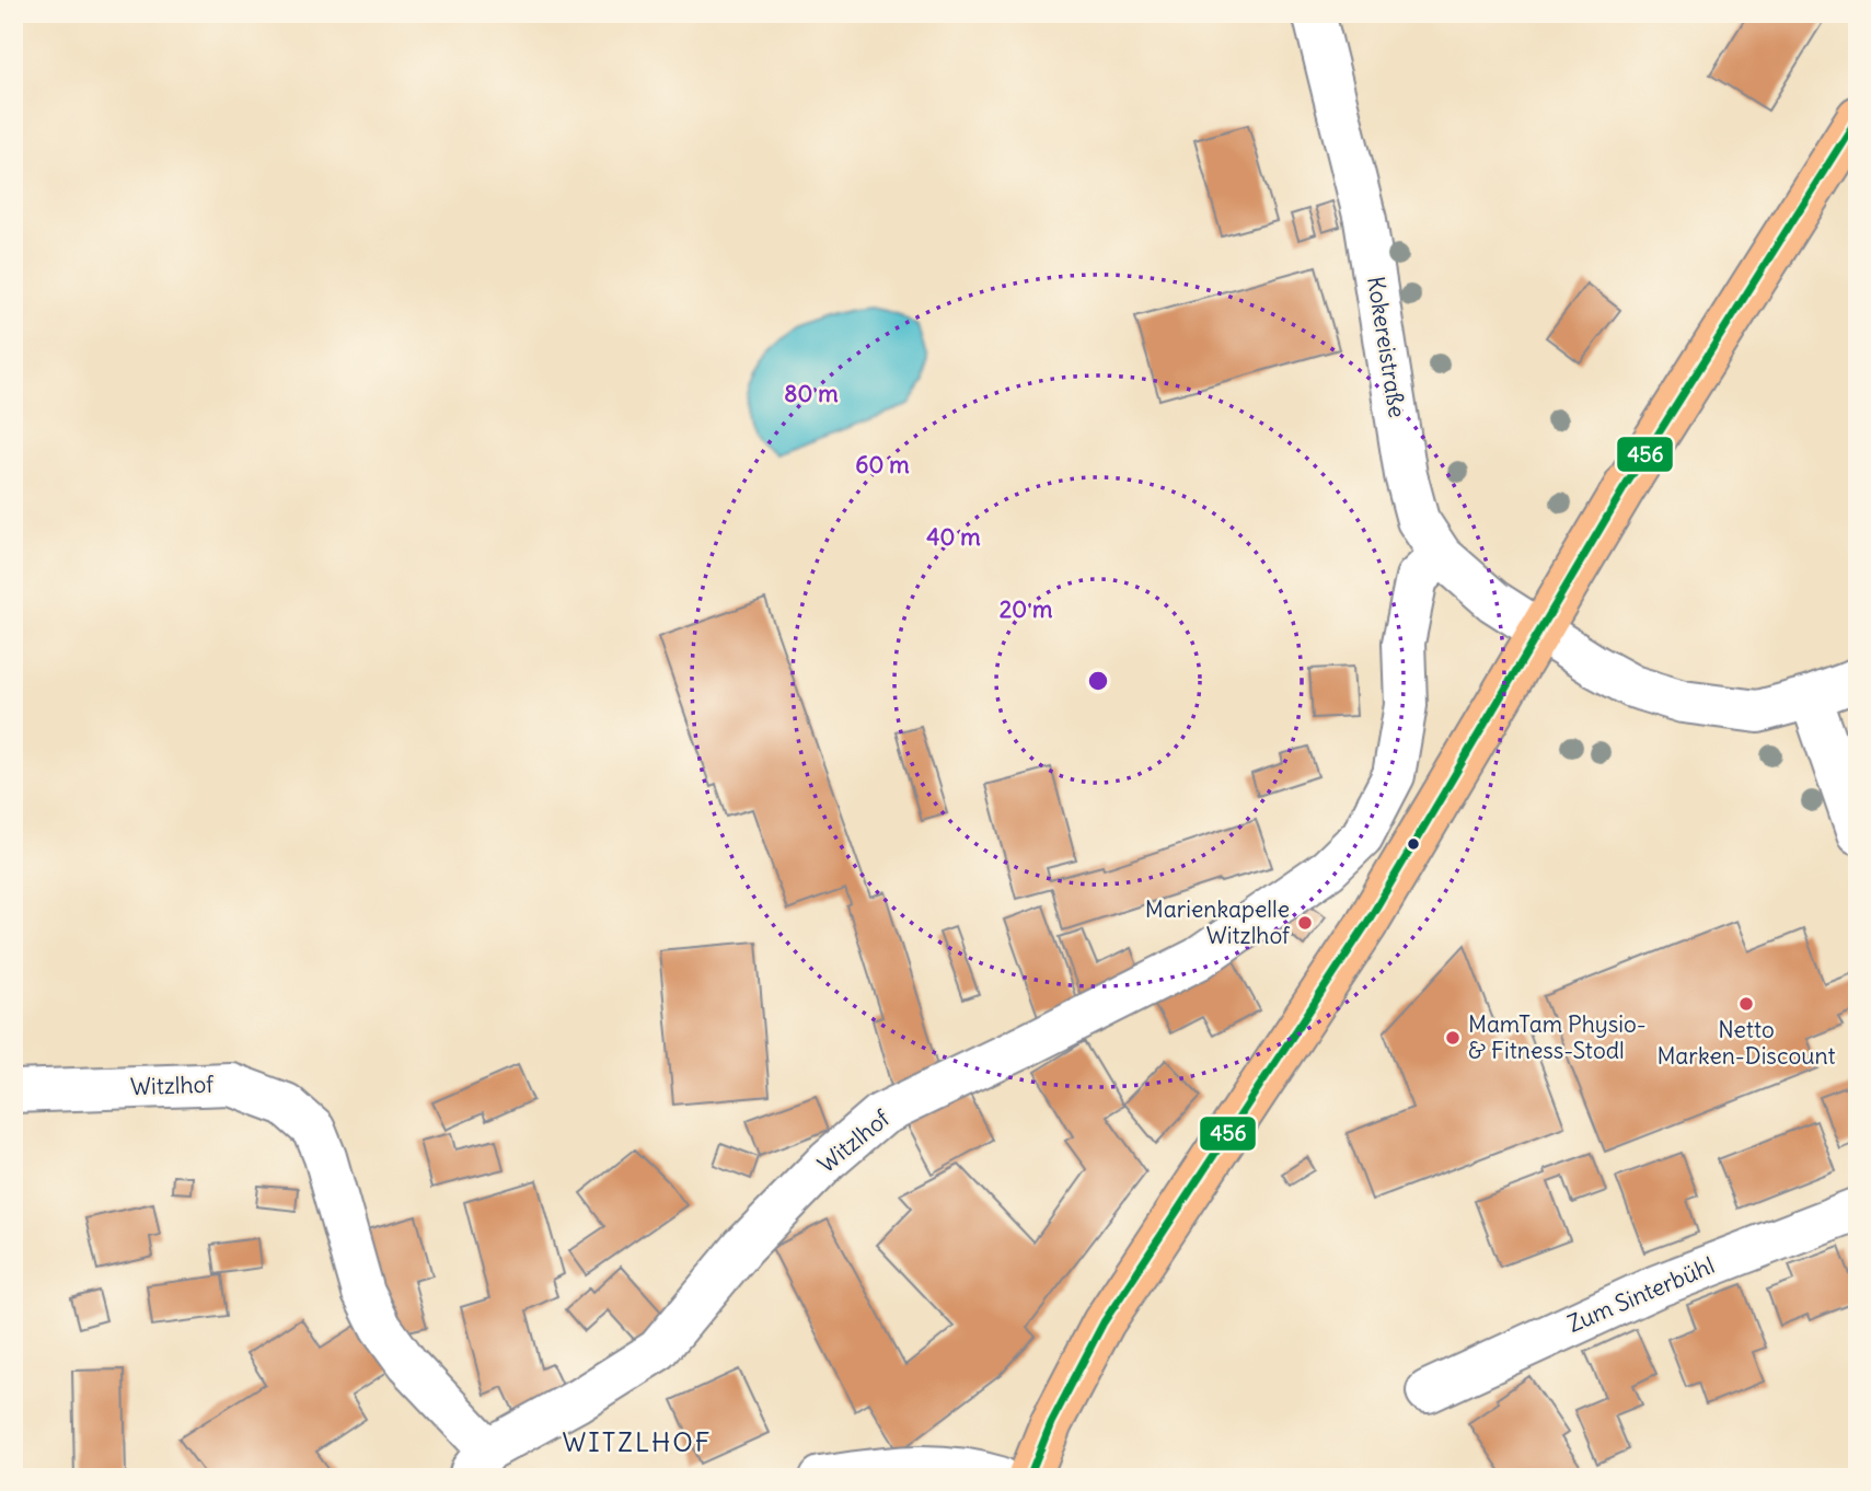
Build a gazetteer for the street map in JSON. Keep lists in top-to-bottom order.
{
  "streets": {
    "street": ["Kokereistraße", "Witzlhof", "Zum Sinterbühl"]
  },
  "crossings": [
    ["Kokereistraße", "Witzlhof"]
  ],
  "districts": ["WITZLHOF"],
  "places": ["Marienkapelle Witzlhof", "Netto Marken-Discount", "MamTam Physio- & Fitness-Stodl"],
  "lines": ["transit line 456"],
  "rings": [
    "80 m",
    "60 m",
    "40 m",
    "20 m"
  ]
}
